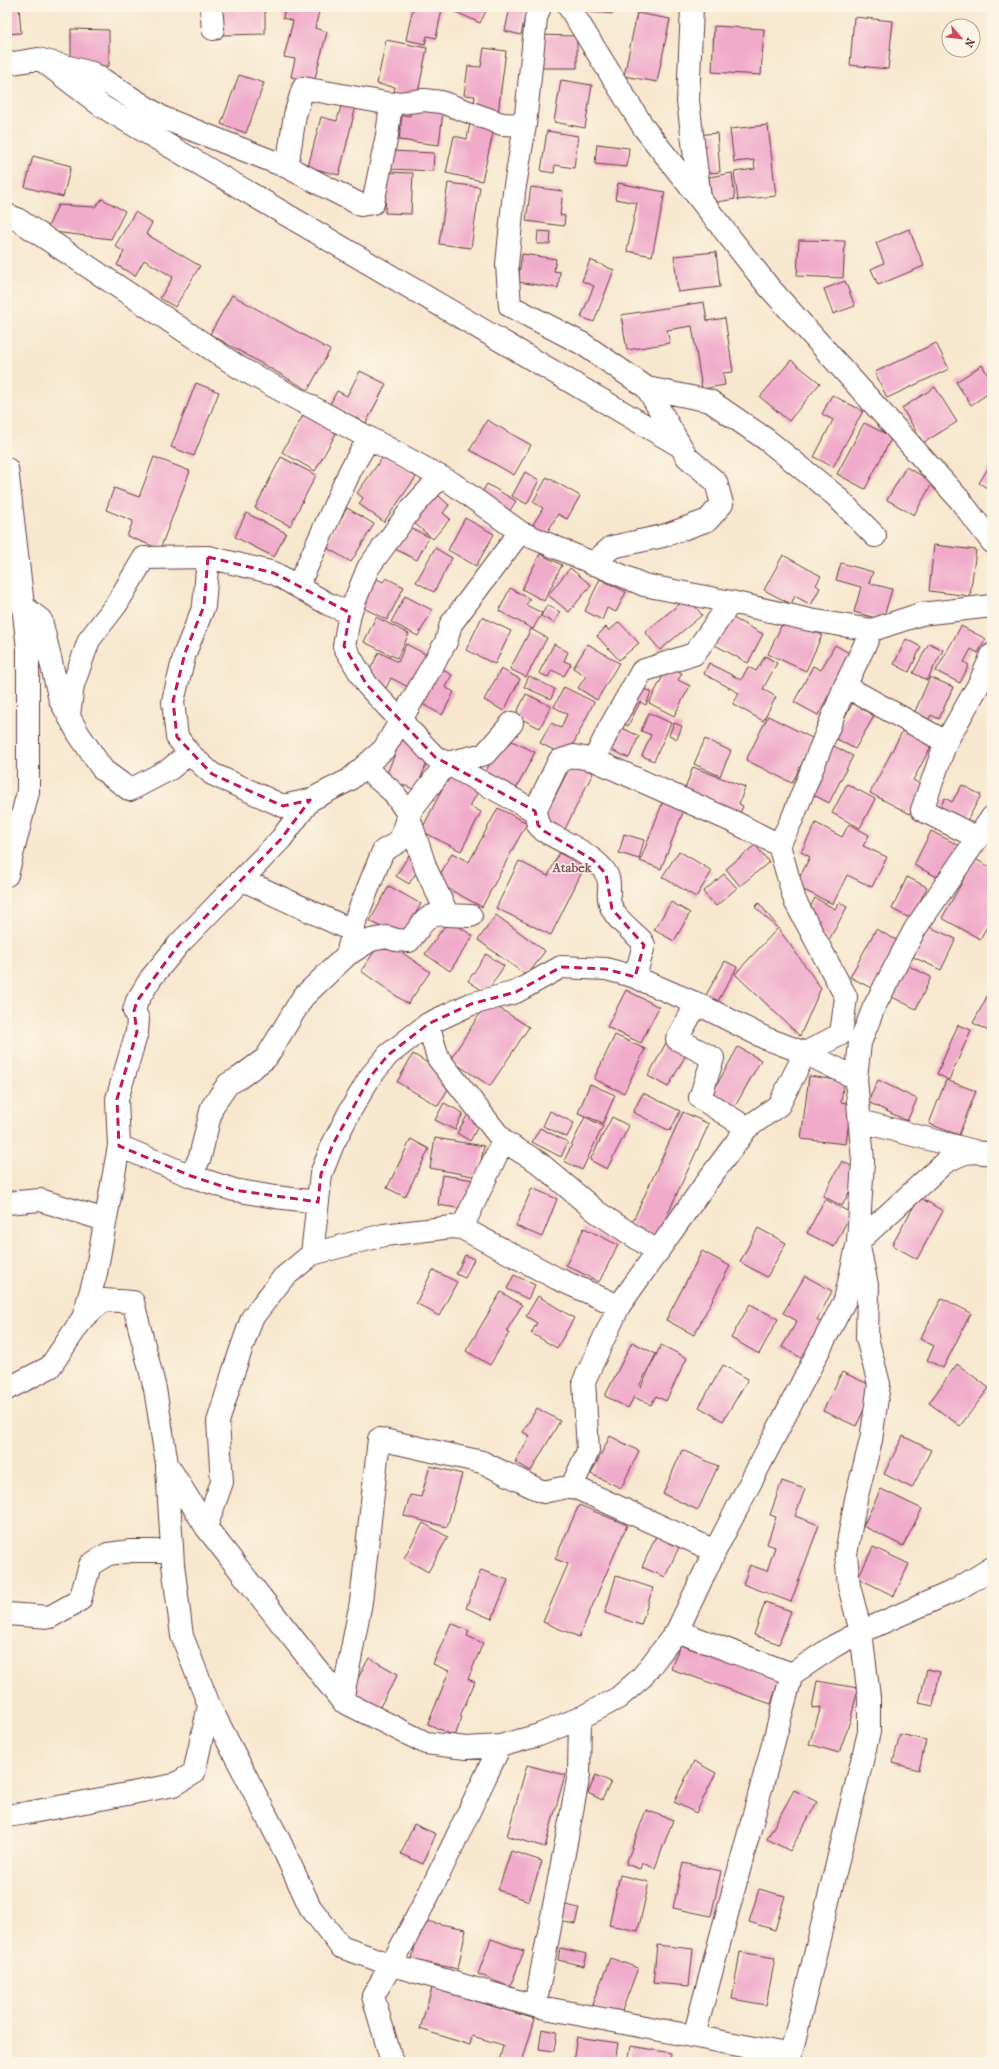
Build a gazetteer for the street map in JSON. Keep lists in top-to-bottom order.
{
  "districts": ["Atabek"],
  "north": "bottom right"
}
